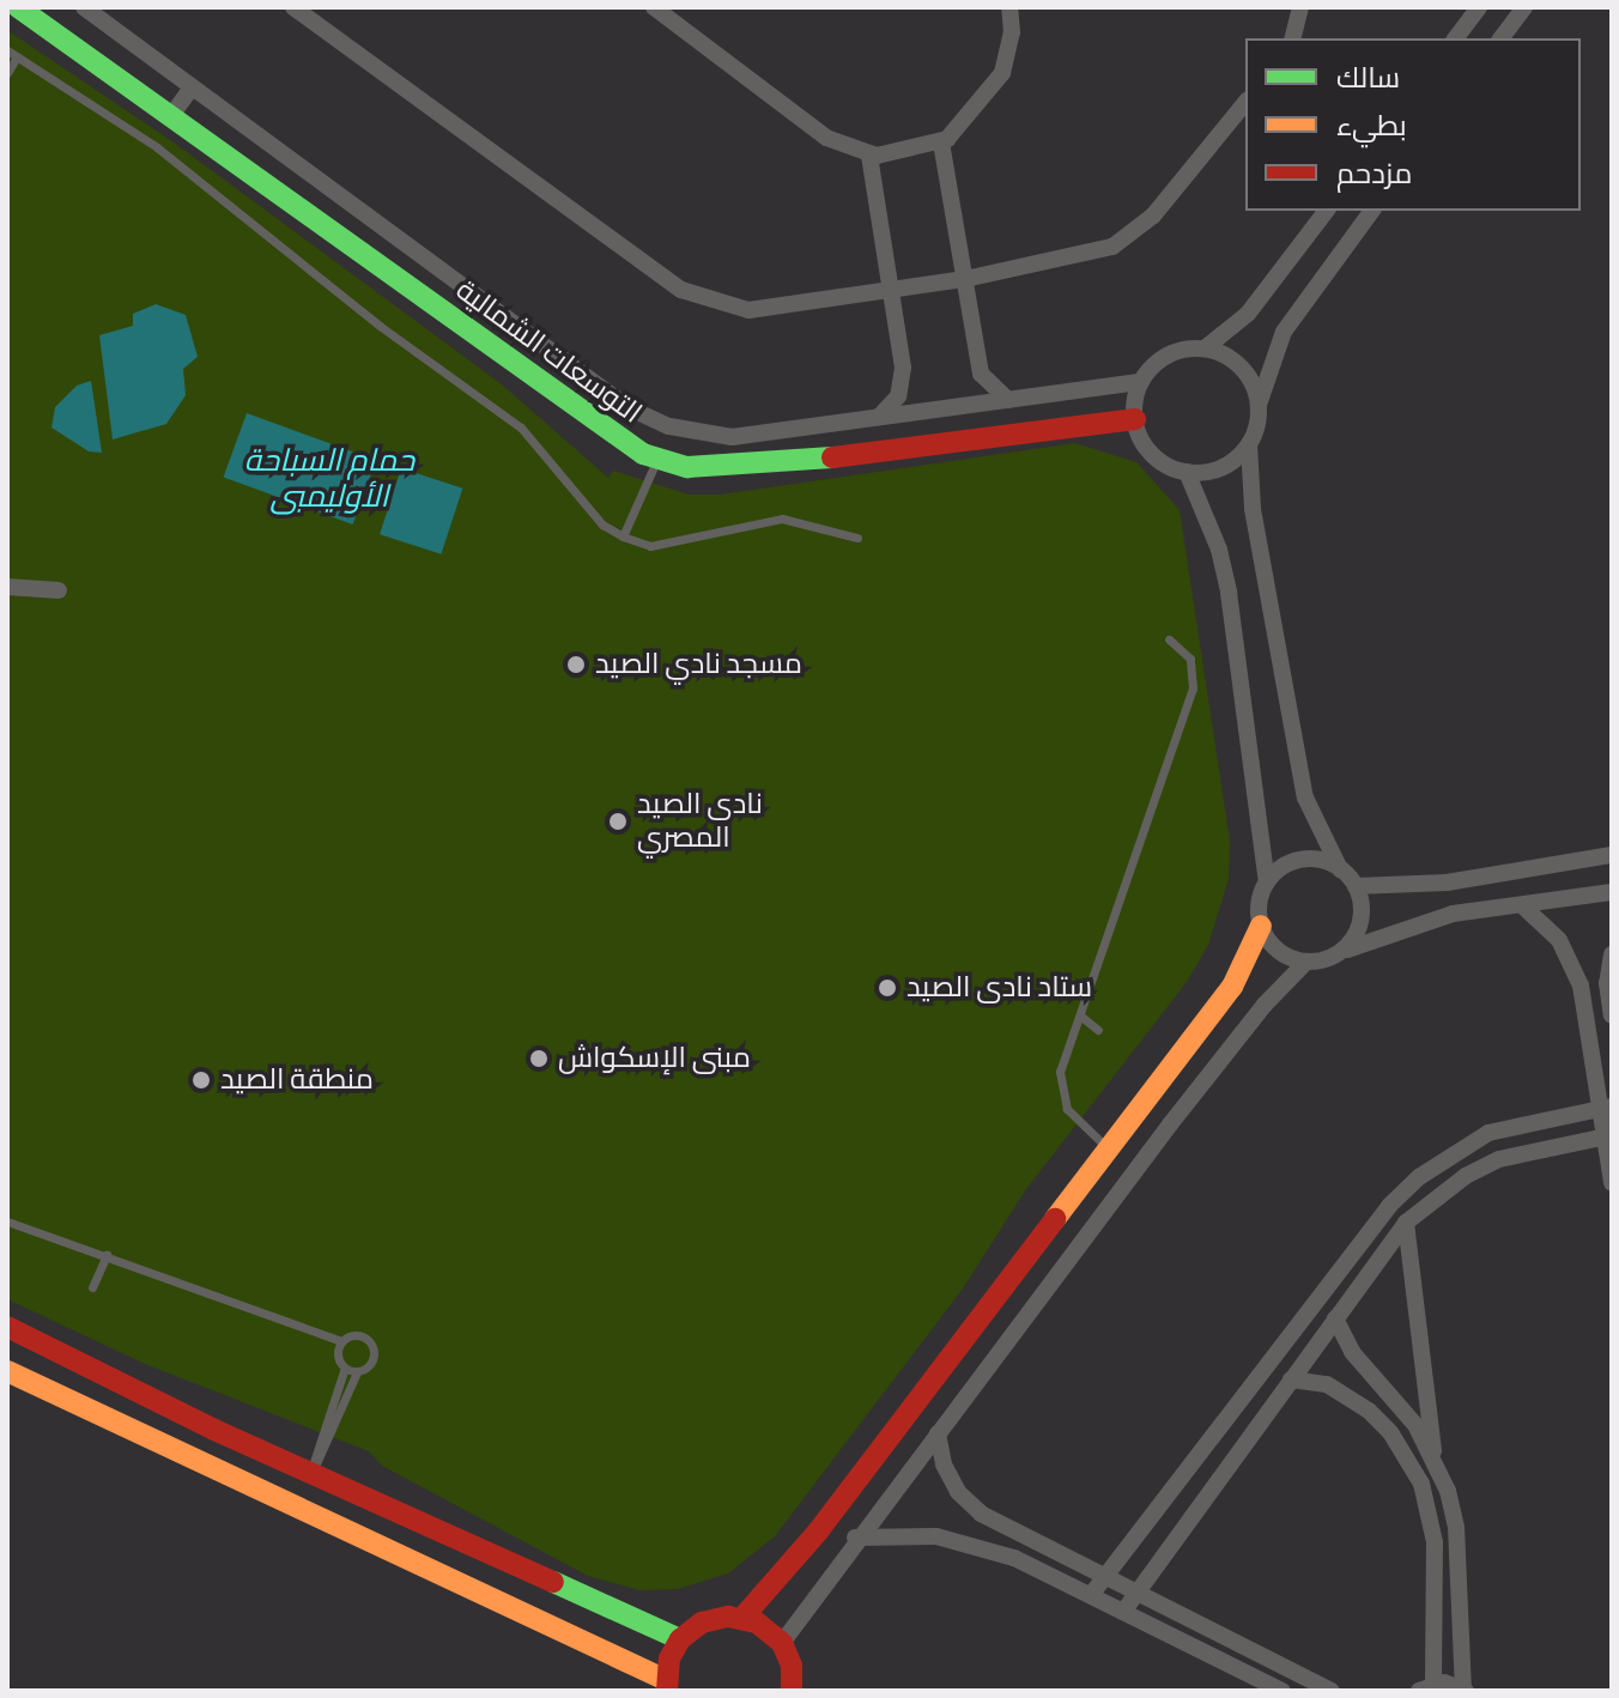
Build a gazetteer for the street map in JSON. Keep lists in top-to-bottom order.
{
  "streets": {
    "street": ["التوسعات الشمالية"]
  },
  "water": ["حمام السباحة الأوليمبى"],
  "places": [
    "مسجد نادي الصيد",
    "نادى الصيد المصري",
    "ستاد نادى الصيد",
    "مبنى الإسكواش",
    "منطقة الصيد"
  ],
  "legend": ["سالك", "بطيء", "مزدحم"]
}
